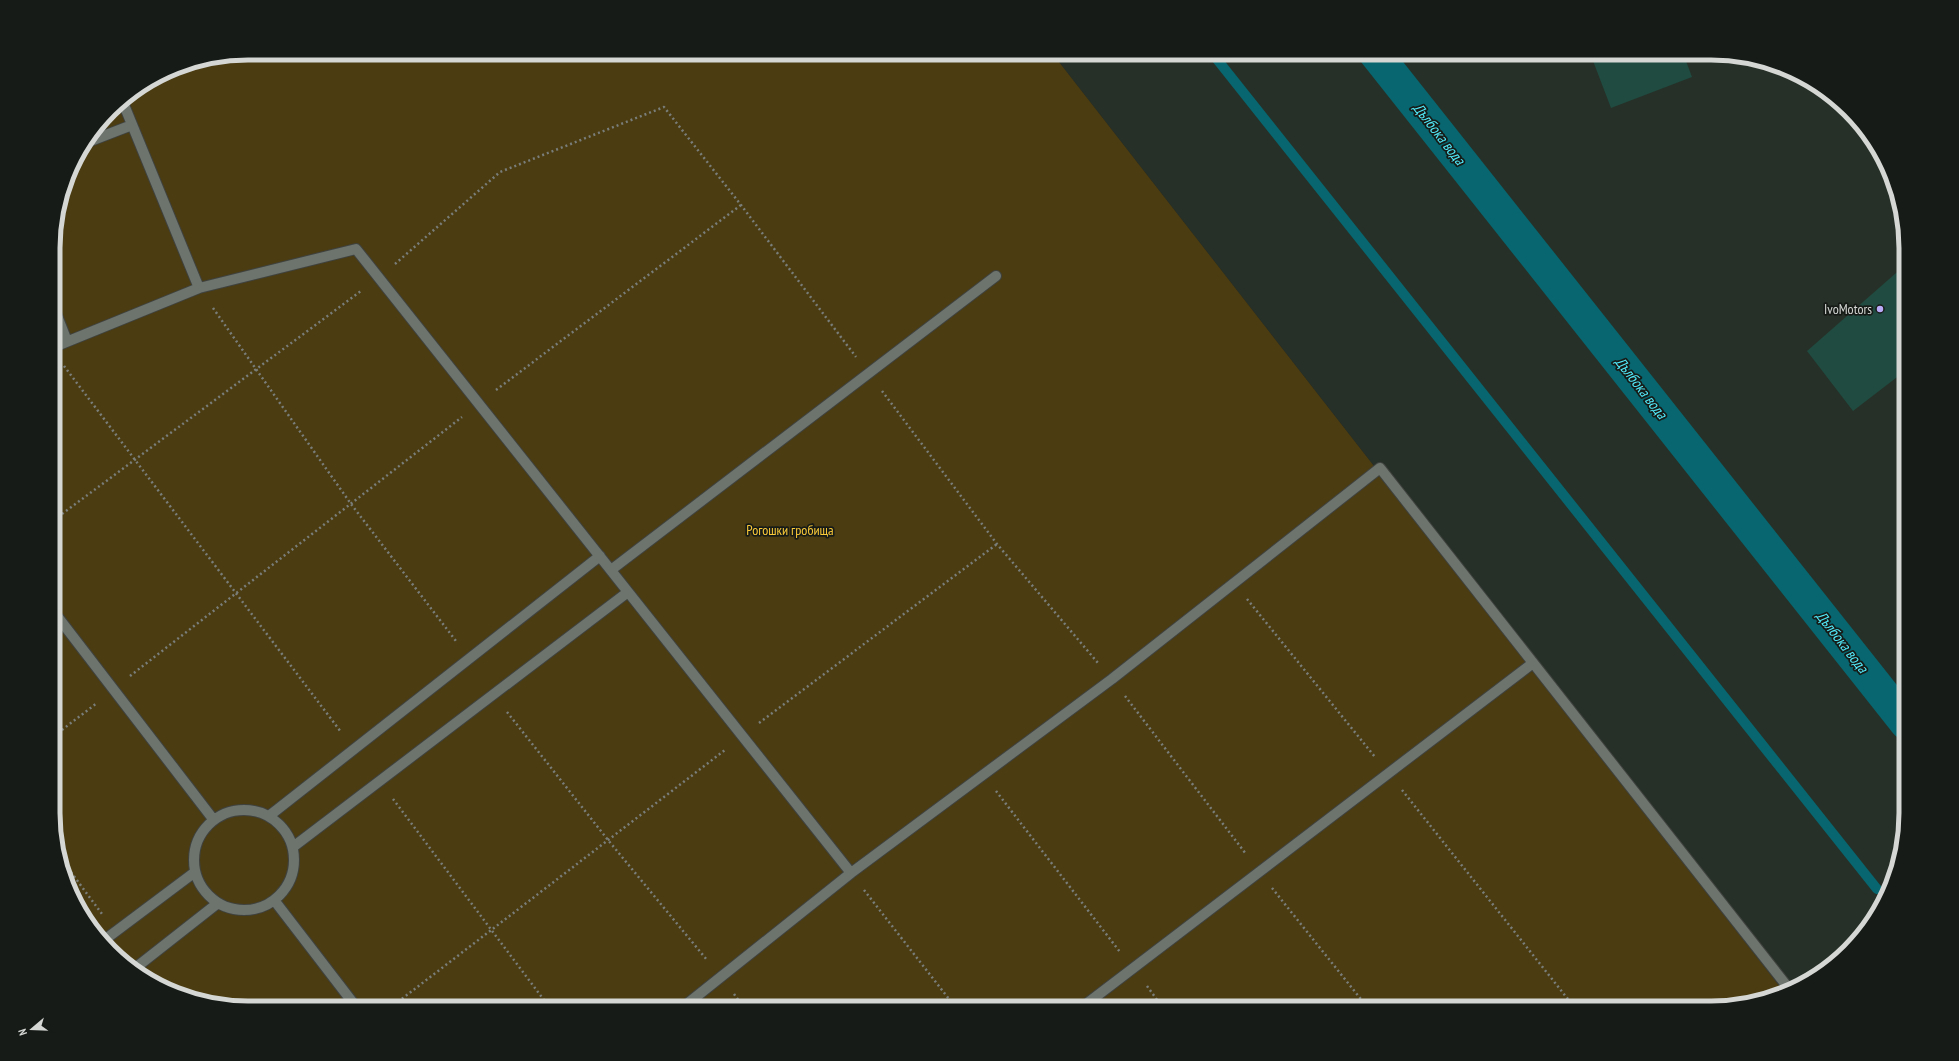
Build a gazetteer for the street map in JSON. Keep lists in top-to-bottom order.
{
  "water": ["Дълбока вода"],
  "parks": ["Рогошки гробища"],
  "places": ["IvoMotors"],
  "north": "left"
}
